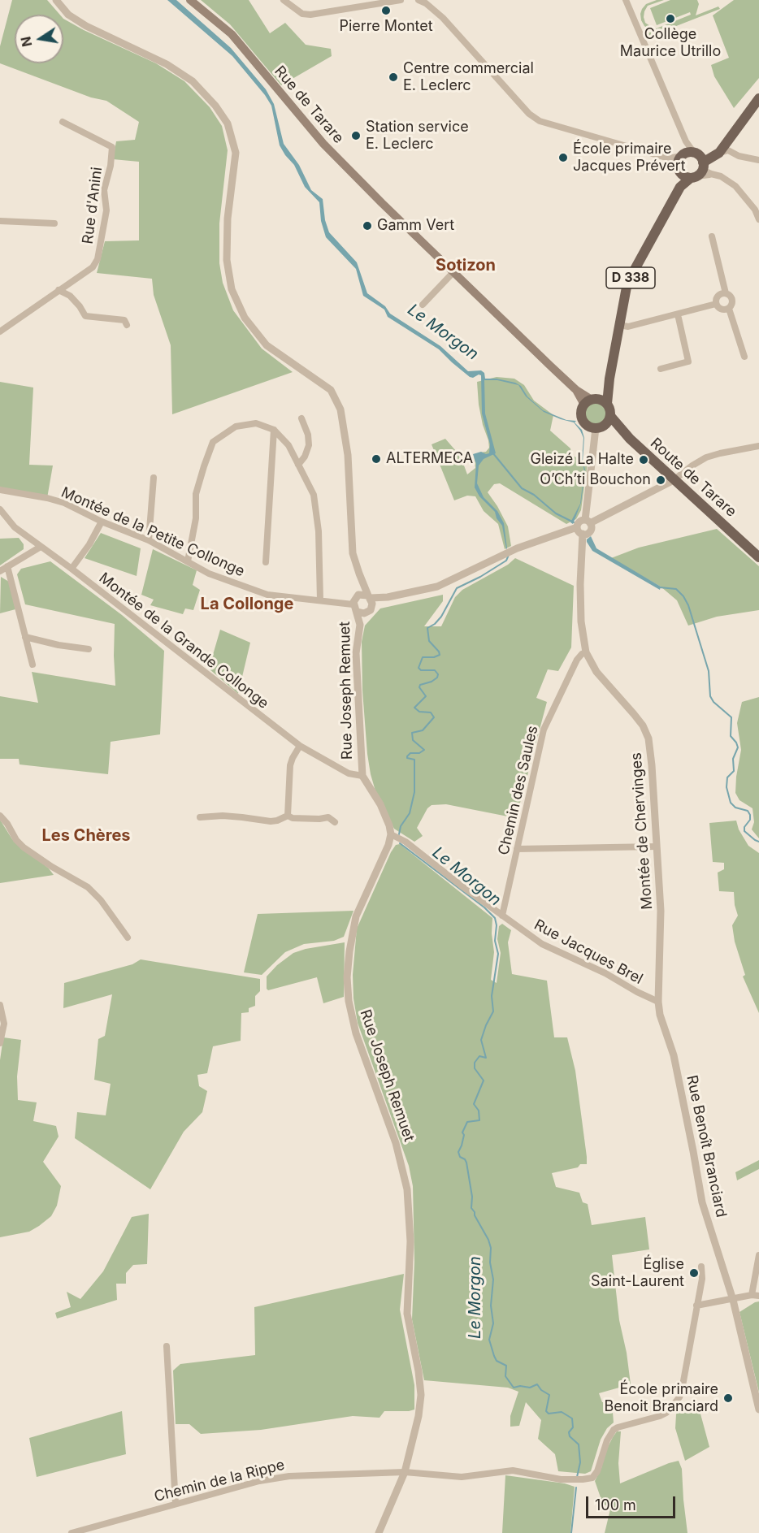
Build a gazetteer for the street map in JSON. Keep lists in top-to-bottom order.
{
  "streets": {
    "main road": ["Rue de Tarare", "D 338", "Route de Tarare"],
    "street": [
      "Rue d'Anini",
      "Montée de la Petite Collonge",
      "Montée de la Grande Collonge",
      "Rue Joseph Remuet",
      "Chemin des Saules",
      "Montée de Chervinges",
      "Rue Jacques Brel",
      "Rue Benoît Branciard",
      "Chemin de la Rippe"
    ]
  },
  "crossings": [
    ["Rue de Tarare", "D 338"],
    ["Rue de Tarare", "Route de Tarare"],
    ["D 338", "Route de Tarare"],
    ["Montée de la Petite Collonge", "Rue Joseph Remuet"],
    ["Montée de la Grande Collonge", "Rue Joseph Remuet"],
    ["Rue Joseph Remuet", "Rue Jacques Brel"],
    ["Rue Joseph Remuet", "Chemin de la Rippe"],
    ["Chemin des Saules", "Montée de Chervinges"],
    ["Chemin des Saules", "Rue Jacques Brel"],
    ["Montée de Chervinges", "Rue Jacques Brel"],
    ["Montée de Chervinges", "Rue Benoît Branciard"],
    ["Rue Jacques Brel", "Rue Benoît Branciard"]
  ],
  "districts": ["Sotizon", "La Collonge", "Les Chères"],
  "water": ["Le Morgon"],
  "places": [
    "Pierre Montet",
    "Collège Maurice Utrillo",
    "Centre commercial E. Leclerc",
    "Station service E. Leclerc",
    "École primaire Jacques Prévert",
    "Gamm Vert",
    "ALTERMECA",
    "Gleizé La Halte",
    "O’Ch’ti Bouchon",
    "Église Saint-Laurent",
    "École primaire Benoit Branciard"
  ],
  "scale_bar": "100 m",
  "north": "left"
}
